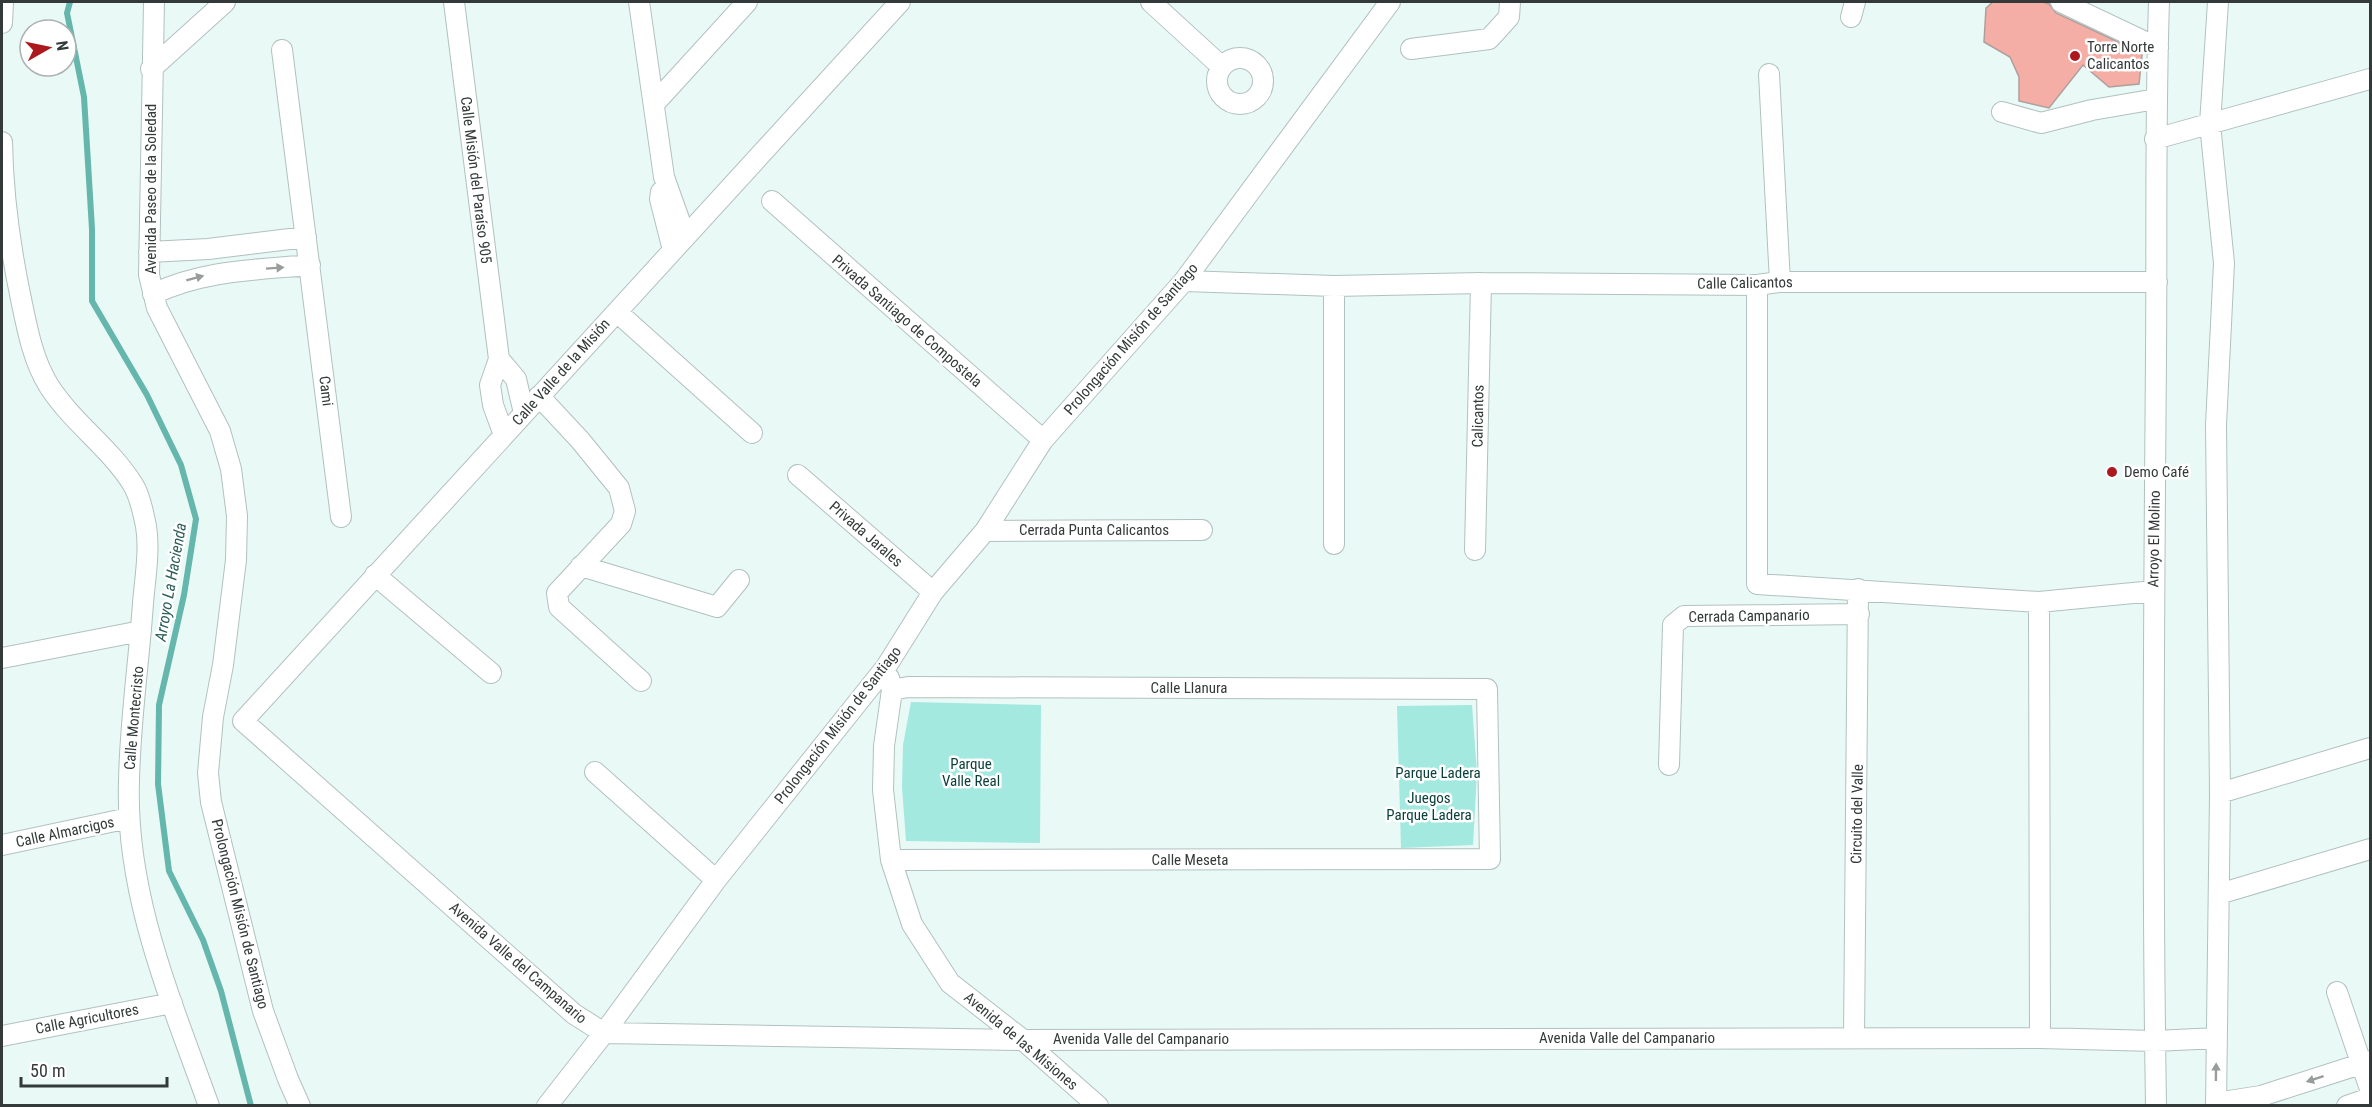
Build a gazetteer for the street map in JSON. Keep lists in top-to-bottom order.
{
  "streets": {
    "street": [
      "Calle Misión del Paraíso 905",
      "Avenida Paseo de la Soledad",
      "Calle Calicantos",
      "Privada Santiago de Compostela",
      "Prolongación Misión de Santiago",
      "Calle Valle de la Misión",
      "Cami",
      "Calicantos",
      "Cerrada Punta Calicantos",
      "Privada Jarales",
      "Arroyo El Molino",
      "Cerrada Campanario",
      "Calle Llanura",
      "Calle Montecristo",
      "Circuito del Valle",
      "Calle Almarcigos",
      "Calle Meseta",
      "Avenida Valle del Campanario",
      "Calle Agricultores",
      "Avenida de las Misiones"
    ]
  },
  "crossings": [
    ["Avenida Paseo de la Soledad", "Prolongación Misión de Santiago"],
    ["Calle Calicantos", "Prolongación Misión de Santiago"],
    ["Calle Calicantos", "Calicantos"],
    ["Calle Calicantos", "Arroyo El Molino"],
    ["Privada Santiago de Compostela", "Prolongación Misión de Santiago"],
    ["Prolongación Misión de Santiago", "Cerrada Punta Calicantos"],
    ["Prolongación Misión de Santiago", "Privada Jarales"],
    ["Prolongación Misión de Santiago", "Avenida Valle del Campanario"],
    ["Prolongación Misión de Santiago", "Avenida de las Misiones"],
    ["Calle Valle de la Misión", "Avenida Valle del Campanario"],
    ["Arroyo El Molino", "Avenida Valle del Campanario"],
    ["Cerrada Campanario", "Circuito del Valle"],
    ["Calle Llanura", "Calle Meseta"],
    ["Calle Llanura", "Avenida de las Misiones"],
    ["Calle Montecristo", "Calle Almarcigos"],
    ["Calle Montecristo", "Calle Agricultores"],
    ["Circuito del Valle", "Avenida Valle del Campanario"],
    ["Calle Meseta", "Avenida de las Misiones"],
    ["Avenida Valle del Campanario", "Avenida de las Misiones"]
  ],
  "water": ["Arroyo La Hacienda"],
  "parks": ["Parque Valle Real", "Parque Ladera", "Juegos Parque Ladera"],
  "places": ["Torre Norte Calicantos", "Demo Café"],
  "scale_bar": "50 m",
  "north": "right"
}
